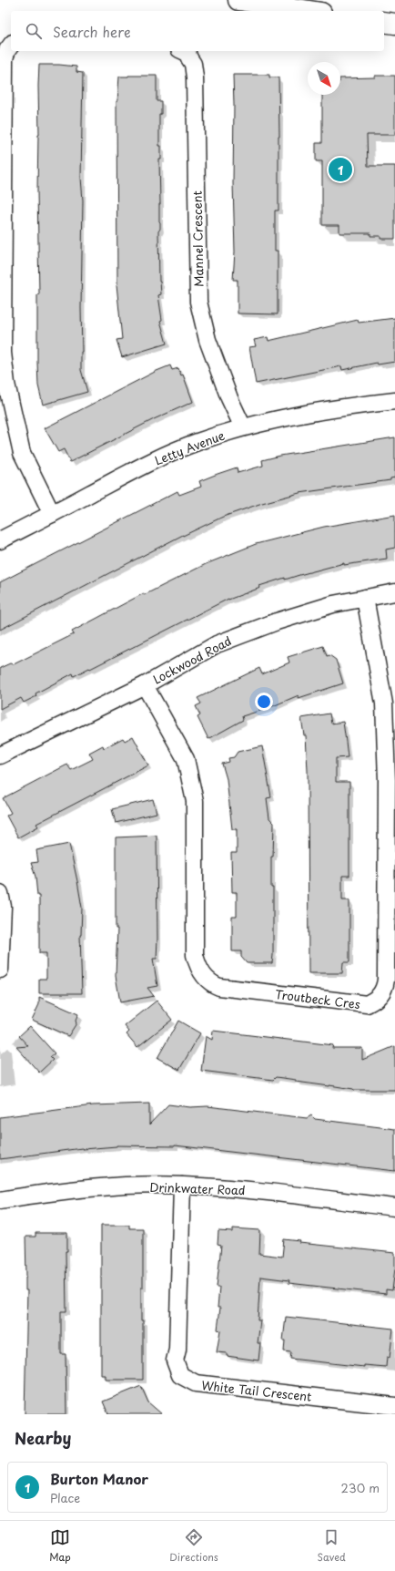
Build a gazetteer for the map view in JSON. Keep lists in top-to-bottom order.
{
  "streets": {
    "street": [
      "Mannel Crescent",
      "Letty Avenue",
      "Lockwood Road",
      "Troutbeck Cres",
      "Drinkwater Road",
      "White Tail Crescent"
    ]
  },
  "crossings": [
    ["Mannel Crescent", "Letty Avenue"],
    ["Lockwood Road", "Troutbeck Cres"],
    ["Drinkwater Road", "White Tail Crescent"]
  ],
  "north": "bottom right",
  "page": {
    "search": "Search here",
    "pins": "1",
    "heading": "Nearby",
    "list": [
      {
        "mark": "1",
        "name": "Burton Manor",
        "note": "Place",
        "value": "230 m"
      }
    ],
    "nav": ["Map", "Directions", "Saved"]
  }
}
